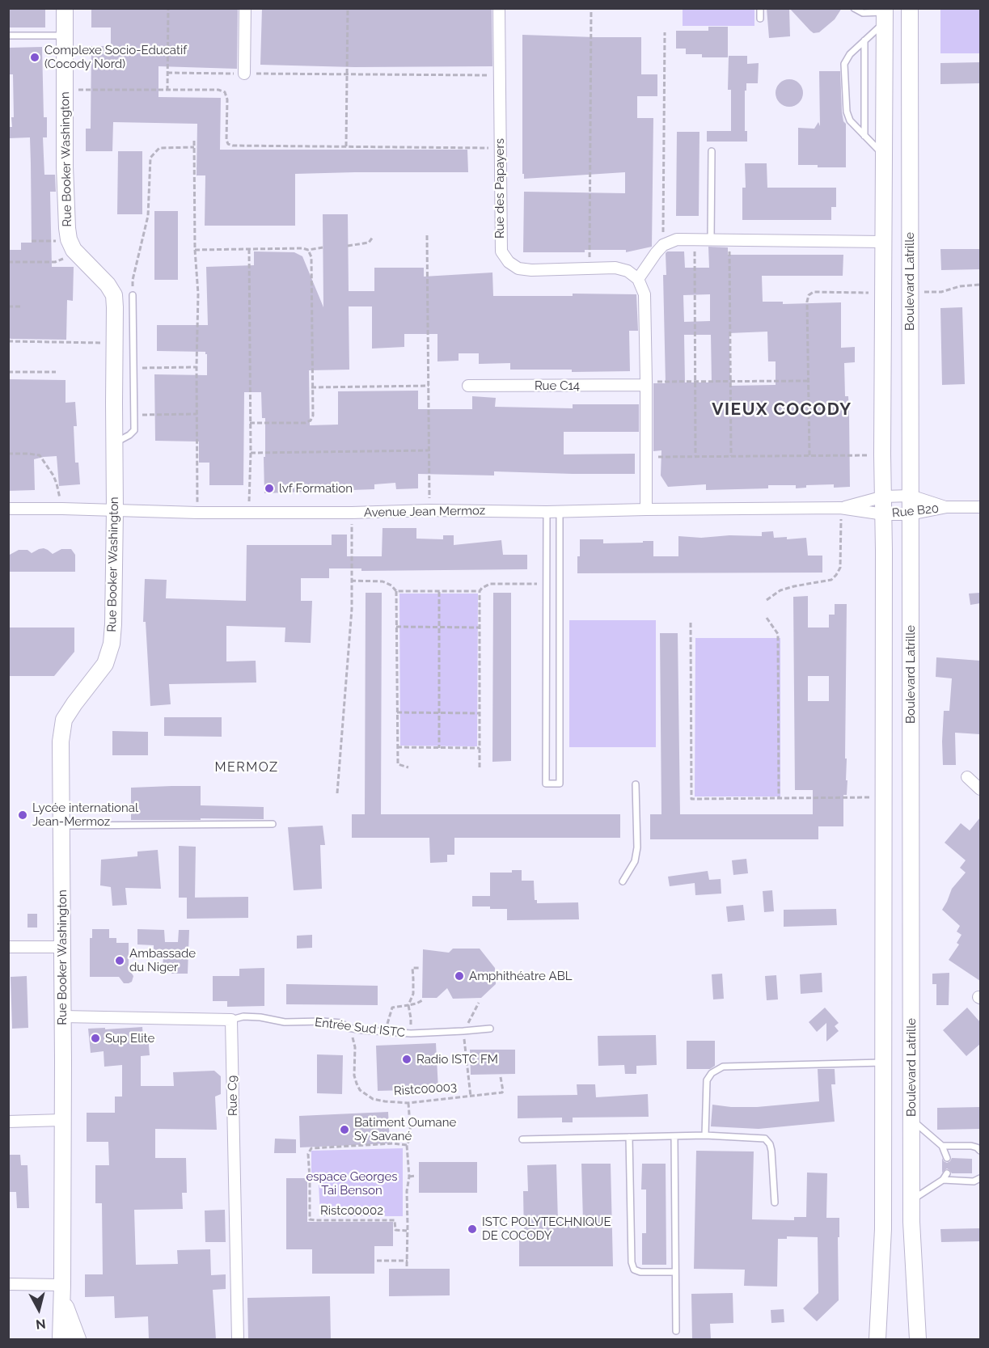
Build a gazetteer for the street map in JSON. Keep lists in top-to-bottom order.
{
  "streets": {
    "main road": ["Rue Booker Washington", "Boulevard Latrille"],
    "street": [
      "Rue des Papayers",
      "Rue C14",
      "Rue B20",
      "Avenue Jean Mermoz",
      "Rue C9"
    ],
    "lane": ["Entrée Sud ISTC"],
    "path": ["Ristc00003", "Ristc00002"]
  },
  "crossings": [
    ["Rue Booker Washington", "Avenue Jean Mermoz"],
    ["Boulevard Latrille", "Rue B20"],
    ["Rue B20", "Avenue Jean Mermoz"],
    ["Entrée Sud ISTC", "Ristc00003"],
    ["Entrée Sud ISTC", "Rue C9"]
  ],
  "districts": ["VIEUX COCODY", "MERMOZ"],
  "parks": ["espace Georges Tai Benson"],
  "places": [
    "Complexe Socio-Educatif (Cocody Nord)",
    "lvf Formation",
    "Lycée international Jean-Mermoz",
    "Ambassade du Niger",
    "Amphithéatre ABL",
    "Sup Elite",
    "Radio ISTC FM",
    "Batiment Oumane Sy Savané",
    "ISTC POLYTECHNIQUE DE COCODY"
  ],
  "north": "bottom"
}
